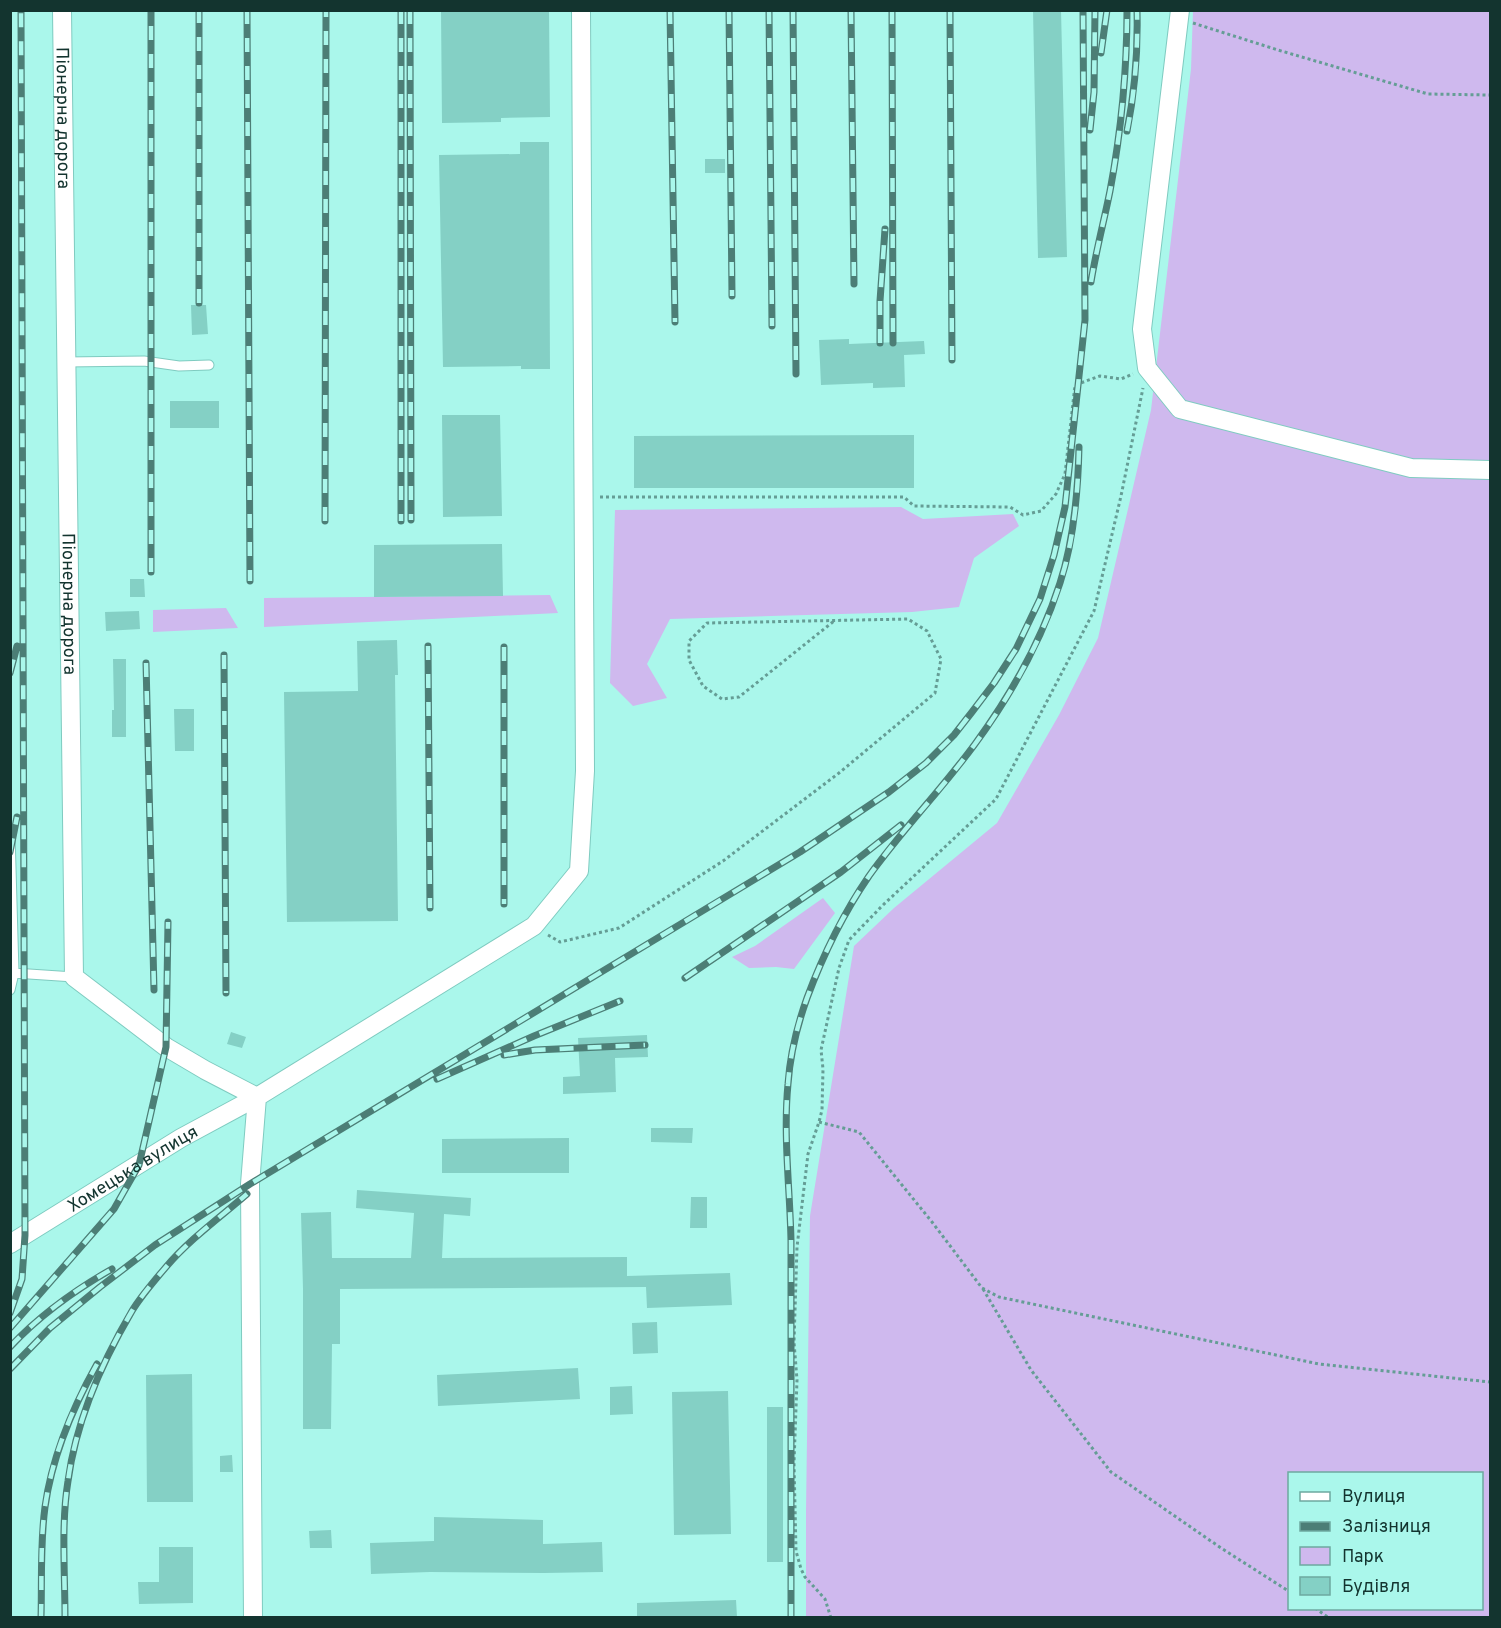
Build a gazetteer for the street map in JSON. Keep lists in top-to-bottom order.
{
  "streets": {
    "street": ["Піонерна дорога", "Хомецька вулиця"]
  },
  "legend": [
    "Вулиця",
    "Залізниця",
    "Парк",
    "Будівля"
  ]
}
